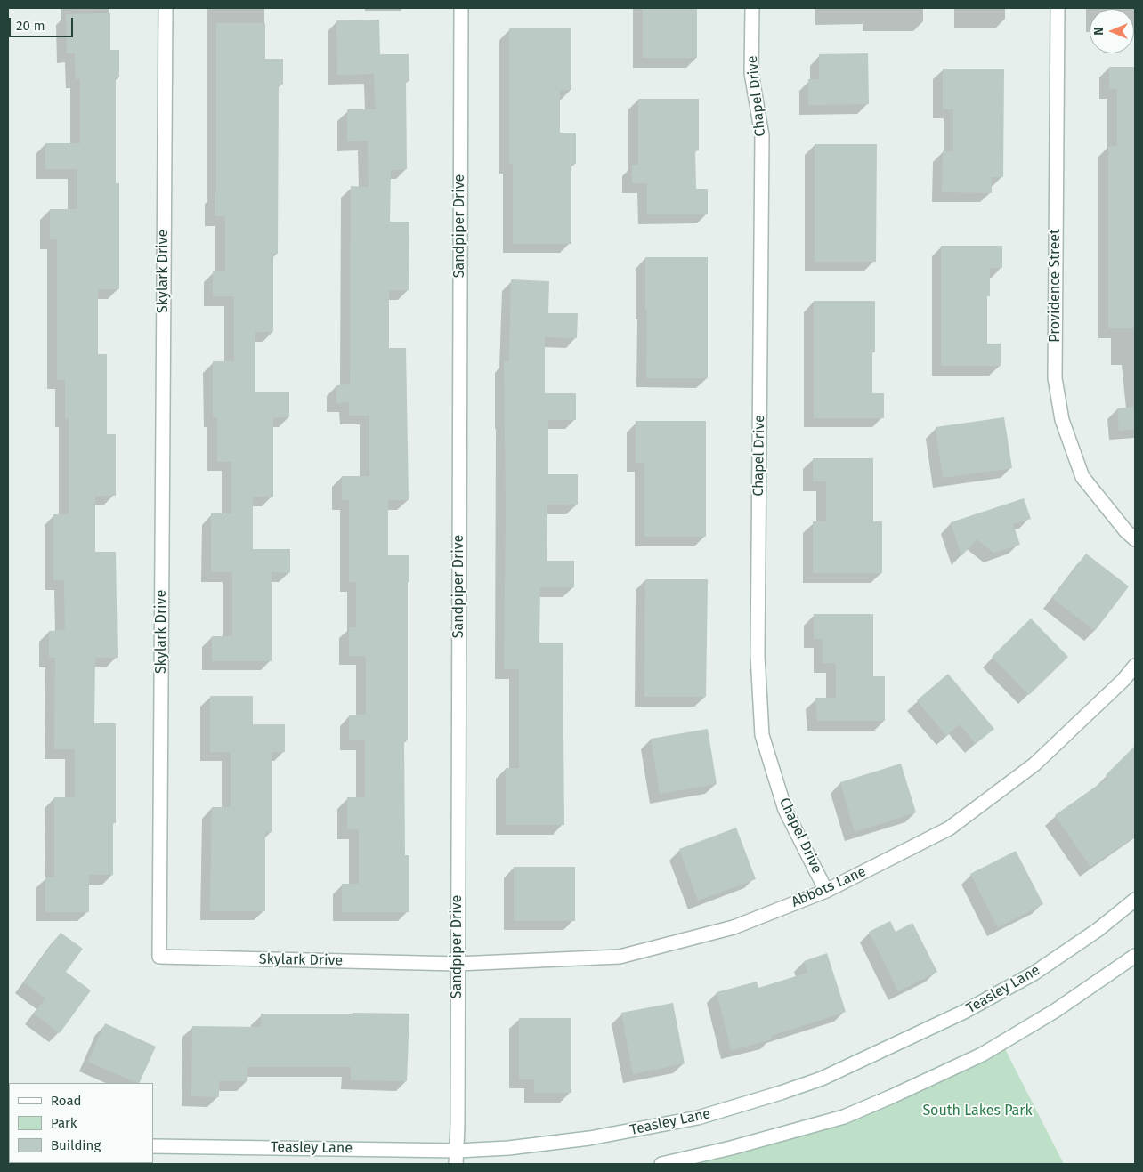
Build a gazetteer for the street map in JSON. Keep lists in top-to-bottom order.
{
  "streets": {
    "street": [
      "Chapel Drive",
      "Sandpiper Drive",
      "Skylark Drive",
      "Providence Street",
      "Abbots Lane",
      "Teasley Lane"
    ]
  },
  "crossings": [
    ["Chapel Drive", "Abbots Lane"],
    ["Sandpiper Drive", "Skylark Drive"],
    ["Sandpiper Drive", "Abbots Lane"],
    ["Sandpiper Drive", "Teasley Lane"],
    ["Skylark Drive", "Abbots Lane"]
  ],
  "parks": ["South Lakes Park"],
  "legend": ["Road", "Park", "Building"],
  "scale_bar": "20 m",
  "north": "left"
}
